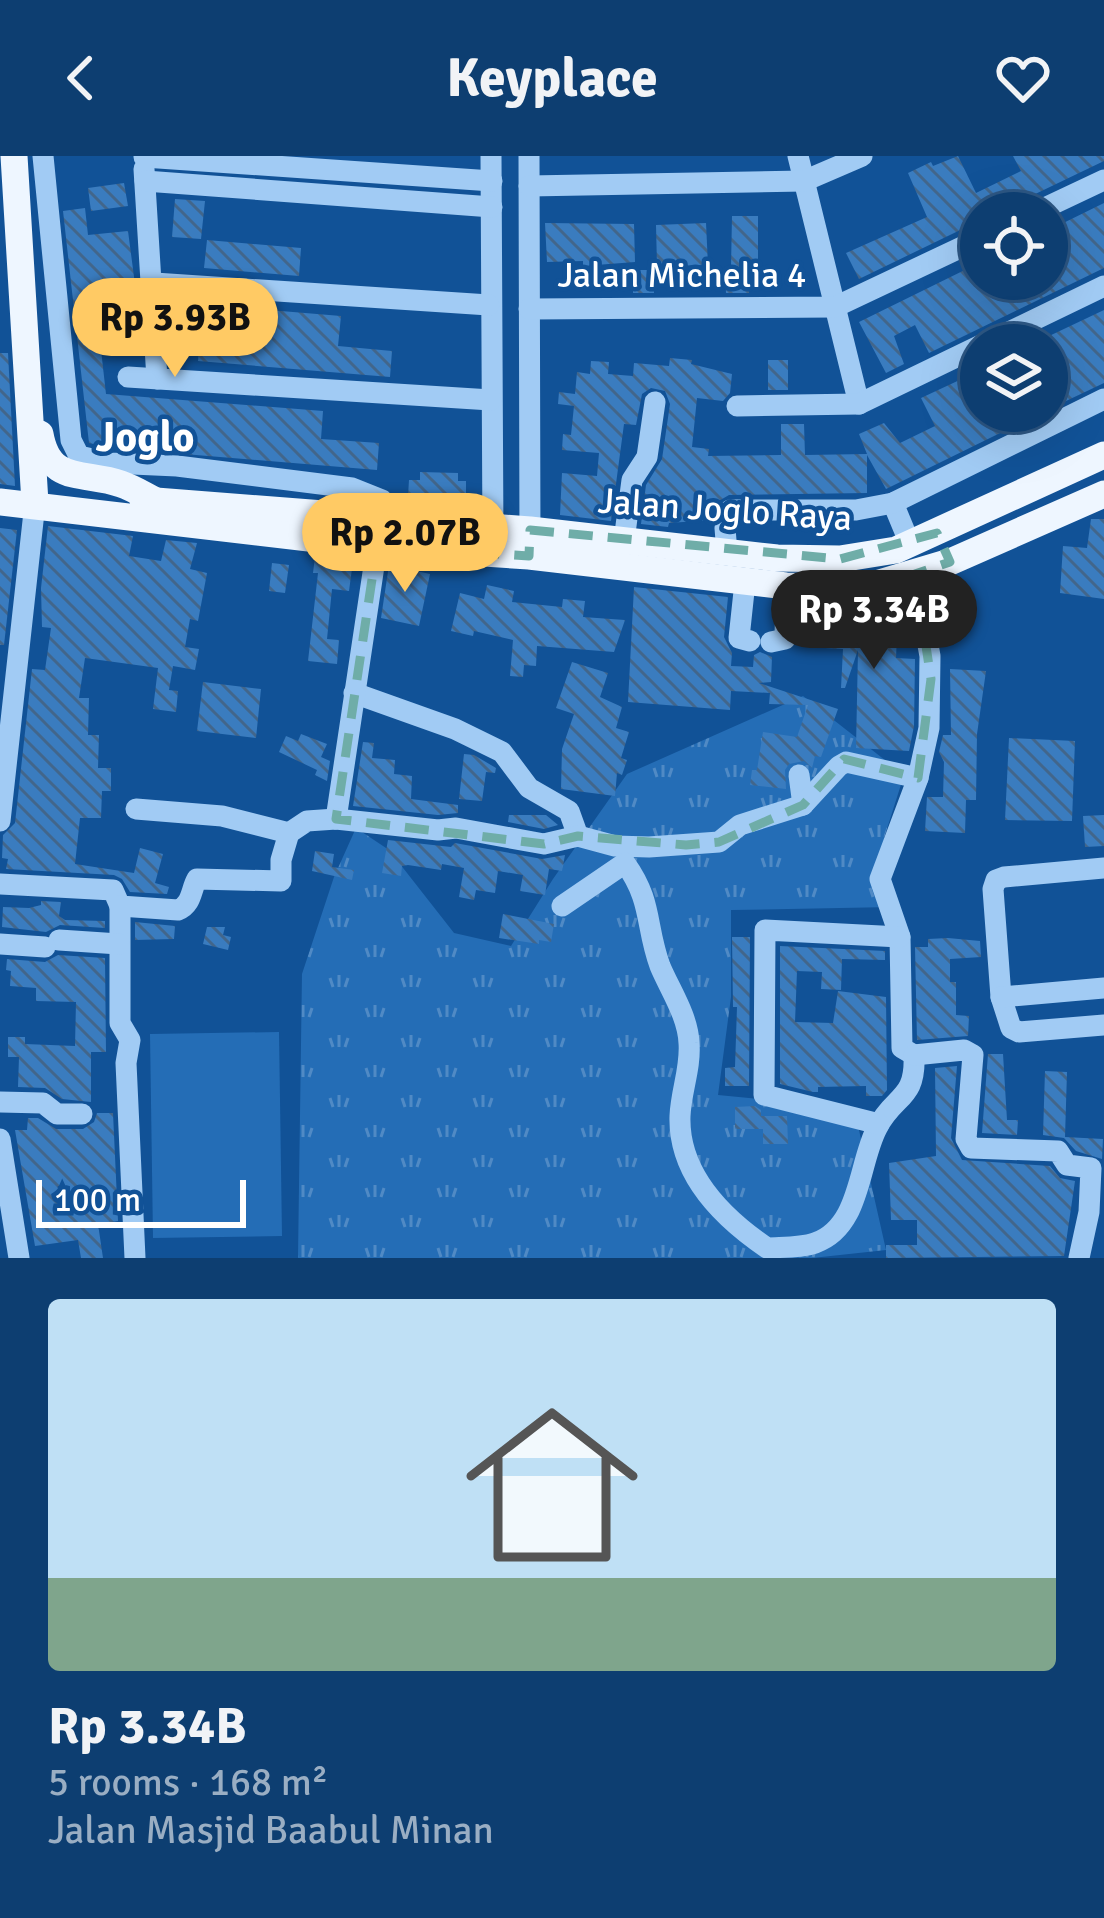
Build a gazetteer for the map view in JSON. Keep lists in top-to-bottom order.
{
  "streets": {
    "main road": ["Jalan Joglo Raya"],
    "street": ["Jalan Michelia 4"]
  },
  "districts": ["Joglo"],
  "scale_bar": "100 m",
  "page": {
    "header": "Keyplace",
    "price": ["Rp 3.93B", "Rp 2.07B", "Rp 3.34B"],
    "scale": "100 m",
    "list": [
      {
        "name": "Rp 3.34B",
        "note": "5 rooms · 168 m² · Jalan Masjid Baabul Minan"
      }
    ]
  }
}
